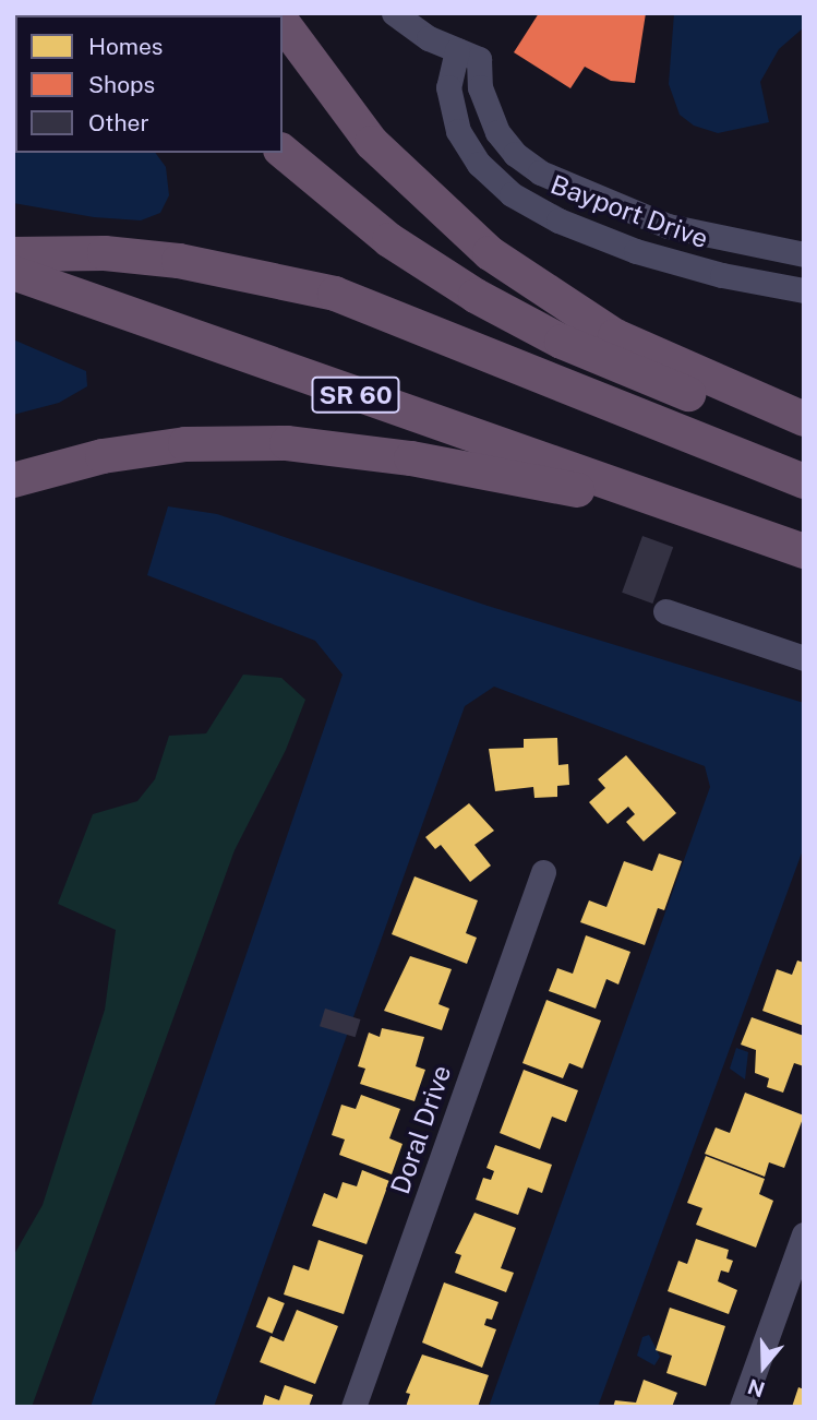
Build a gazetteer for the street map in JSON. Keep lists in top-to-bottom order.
{
  "streets": {
    "highway": ["SR 60"],
    "street": ["Bayport Drive", "Doral Drive"]
  },
  "legend": ["Homes", "Shops", "Other"],
  "north": "bottom"
}
